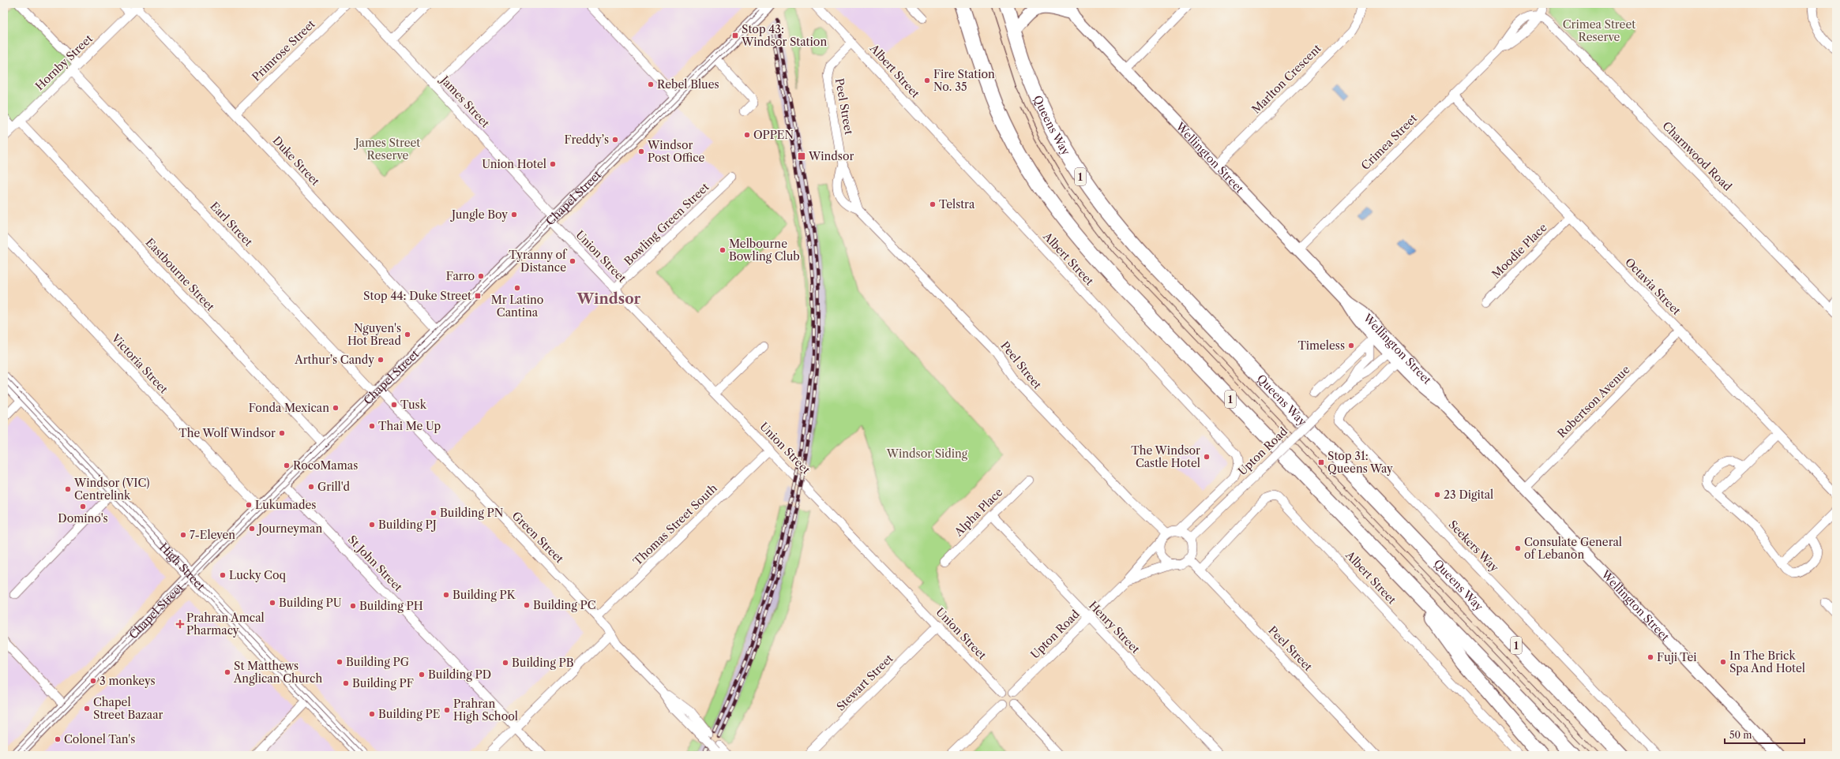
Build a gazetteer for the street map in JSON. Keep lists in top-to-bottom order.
{
  "streets": {
    "highway": ["Queens Way", "1"],
    "main road": ["High Street"],
    "street": [
      "Primrose Street",
      "Hornby Street",
      "Albert Street",
      "Marlton Crescent",
      "James Street",
      "Peel Street",
      "Crimea Street",
      "Charnwood Road",
      "Wellington Street",
      "Duke Street",
      "Chapel Street",
      "Earl Street",
      "Bowling Green Street",
      "Moodie Place",
      "Union Street",
      "Eastbourne Street",
      "Octavia Street",
      "Victoria Street",
      "Robertson Avenue",
      "Upton Road",
      "Alpha Place",
      "Thomas Street South",
      "Green Street",
      "Seekers Way",
      "St John Street",
      "Henry Street",
      "Stewart Street"
    ]
  },
  "crossings": [
    ["Primrose Street", "Duke Street"],
    ["Hornby Street", "Duke Street"],
    ["Hornby Street", "Earl Street"],
    ["Hornby Street", "Eastbourne Street"],
    ["Albert Street", "Peel Street"],
    ["Albert Street", "Upton Road"],
    ["Marlton Crescent", "Wellington Street"],
    ["James Street", "Chapel Street"],
    ["James Street", "Union Street"],
    ["Peel Street", "Upton Road"],
    ["Queens Way", "Wellington Street"],
    ["Crimea Street", "Charnwood Road"],
    ["Crimea Street", "Wellington Street"],
    ["Crimea Street", "Octavia Street"],
    ["Wellington Street", "Robertson Avenue"],
    ["Wellington Street", "Upton Road"],
    ["Wellington Street", "Seekers Way"],
    ["Duke Street", "Chapel Street"],
    ["Chapel Street", "Earl Street"],
    ["Chapel Street", "Union Street"],
    ["Chapel Street", "Eastbourne Street"],
    ["Chapel Street", "Victoria Street"],
    ["Chapel Street", "Green Street"],
    ["Chapel Street", "St John Street"],
    ["Chapel Street", "High Street"],
    ["Earl Street", "Green Street"],
    ["Bowling Green Street", "Union Street"],
    ["Moodie Place", "Octavia Street"],
    ["Union Street", "Upton Road"],
    ["Union Street", "Thomas Street South"],
    ["Union Street", "Stewart Street"],
    ["Octavia Street", "Robertson Avenue"],
    ["Upton Road", "Henry Street"],
    ["Alpha Place", "Henry Street"],
    ["Thomas Street South", "Green Street"]
  ],
  "districts": ["Windsor"],
  "parks": ["Crimea Street Reserve", "James Street Reserve", "Windsor Siding"],
  "places": {
    "transit": [
      "Stop 43: Windsor Station",
      "Windsor",
      "Stop 44: Duke Street",
      "Stop 31: Queens Way"
    ],
    "other": [
      "Fire Station No. 35",
      "Rebel Blues",
      "OPPEN",
      "Freddy’s",
      "Windsor Post Office",
      "Union Hotel",
      "Telstra",
      "Jungle Boy",
      "Melbourne Bowling Club",
      "Tyranny of Distance",
      "Farro",
      "Mr Latino Cantina",
      "Nguyen's Hot Bread",
      "Timeless",
      "Arthur’s Candy",
      "Tusk",
      "Fonda Mexican",
      "Thai Me Up",
      "The Wolf Windsor",
      "The Windsor Castle Hotel",
      "RocoMamas",
      "Grill'd",
      "Windsor (VIC) Centrelink",
      "23 Digital",
      "Lukumades",
      "Domino's",
      "Building PN",
      "Building PJ",
      "Journeyman",
      "7-Eleven",
      "Consulate General of Lebanon",
      "Lucky Coq",
      "Building PK",
      "Building PU",
      "Building PC",
      "Building PH",
      "Fuji Tei",
      "Building PG",
      "In The Brick Spa And Hotel",
      "Building PB",
      "St Matthews Anglican Church",
      "Building PD",
      "3 monkeys",
      "Building PF",
      "Chapel Street Bazaar",
      "Prahran High School",
      "Building PE",
      "Colonel Tan's"
    ],
    "health": ["Prahran Amcal Pharmacy"]
  },
  "scale_bar": "50 m"
}
